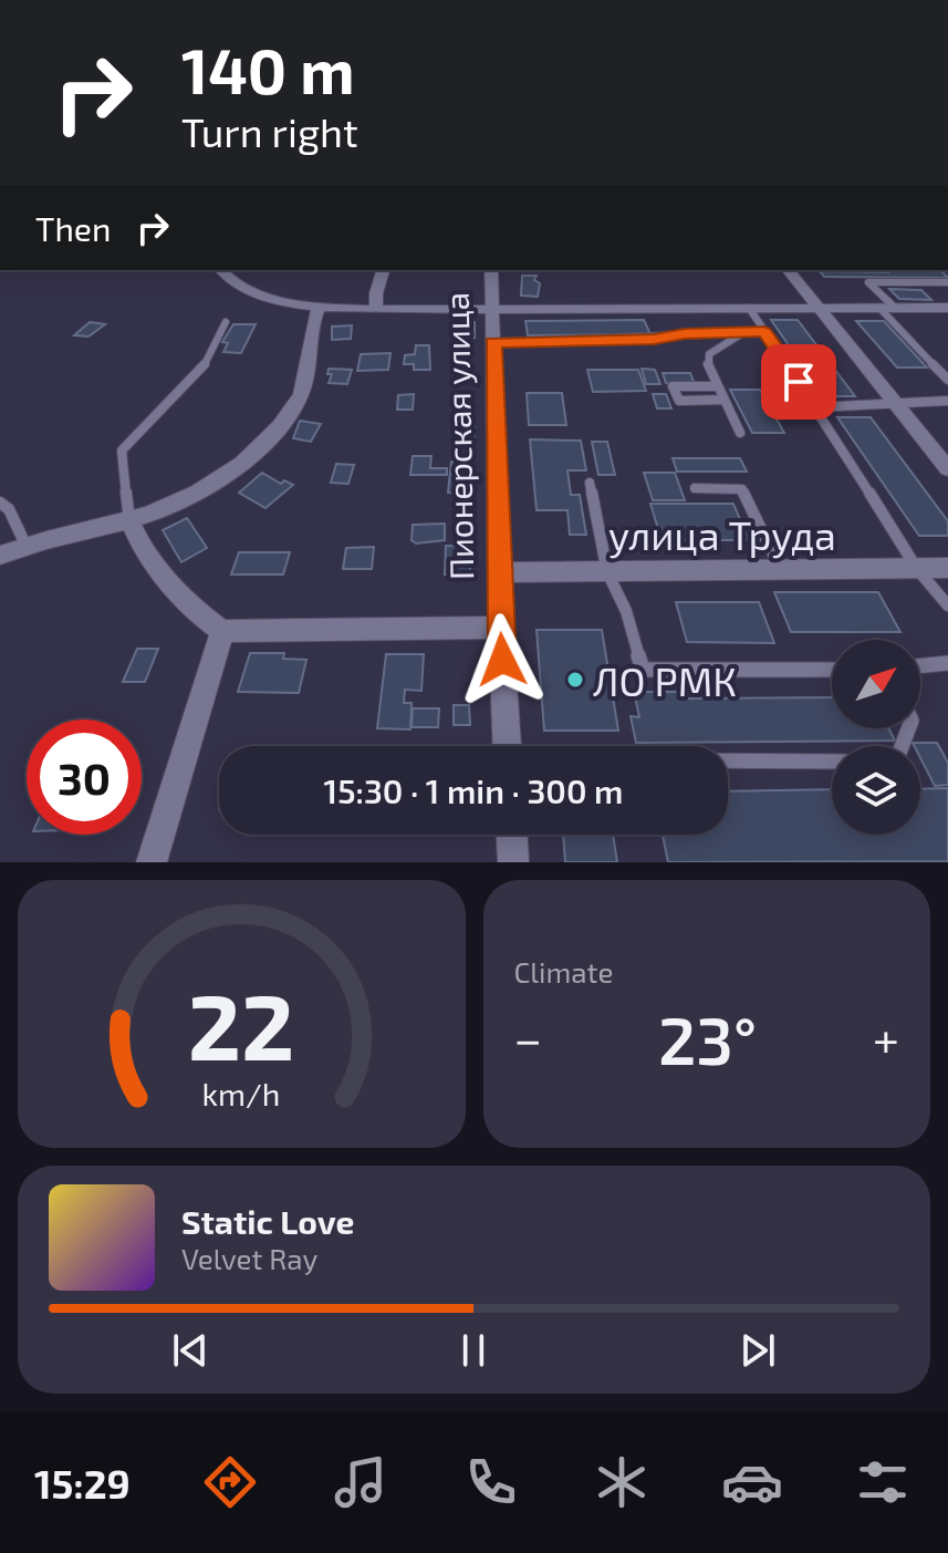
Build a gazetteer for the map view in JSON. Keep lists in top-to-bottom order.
{
  "streets": {
    "street": ["Пионерская улица", "улица Труда"]
  },
  "crossings": [
    ["Пионерская улица", "улица Труда"]
  ],
  "places": ["ЛО РМК"],
  "north": "top right",
  "page": {
    "turn": ["140 m", "Turn right"],
    "then": "Then",
    "limit": "30",
    "trip": "15:30 · 1 min · 300 m",
    "tile": "Climate",
    "heat": ["−", "23°", "+"],
    "song": ["Static Love", "Velvet Ray"],
    "tabs": "15:29",
    "gauge": ["22", "km/h"]
  }
}
